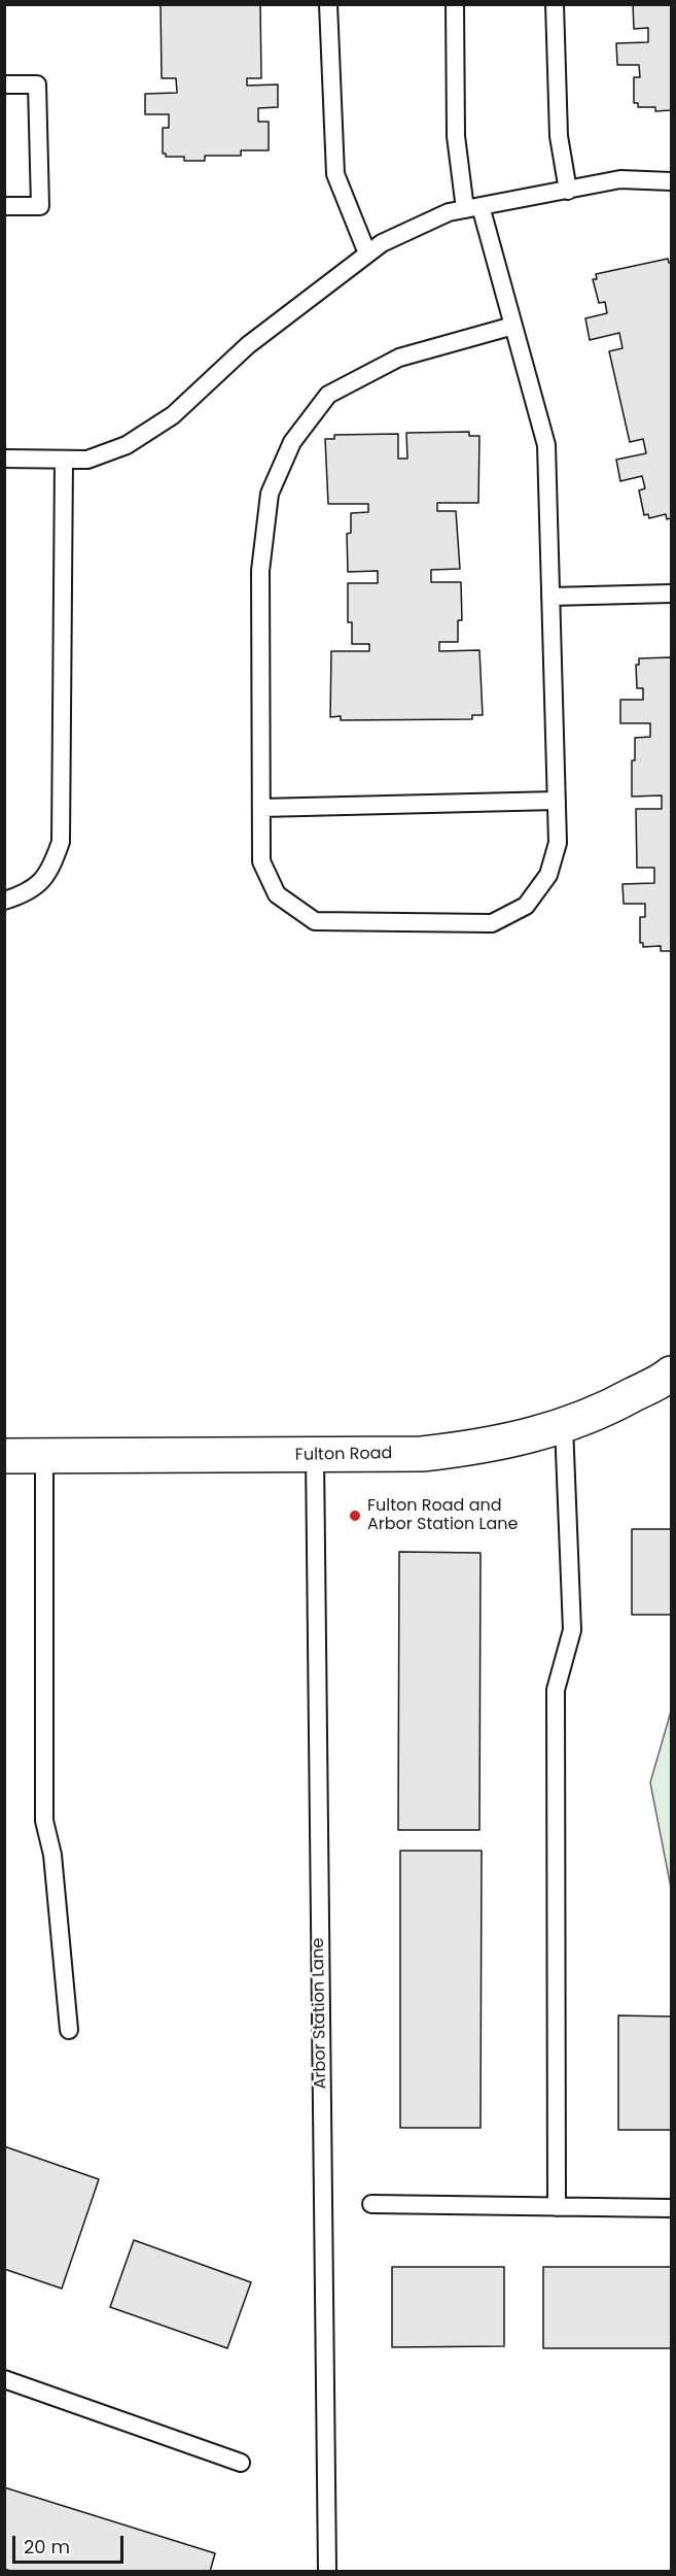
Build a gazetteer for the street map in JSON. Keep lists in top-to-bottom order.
{
  "streets": {
    "street": ["Fulton Road"],
    "lane": ["Arbor Station Lane"]
  },
  "crossings": [
    ["Fulton Road", "Arbor Station Lane"]
  ],
  "places": ["Fulton Road and Arbor Station Lane"],
  "scale_bar": "20 m"
}
